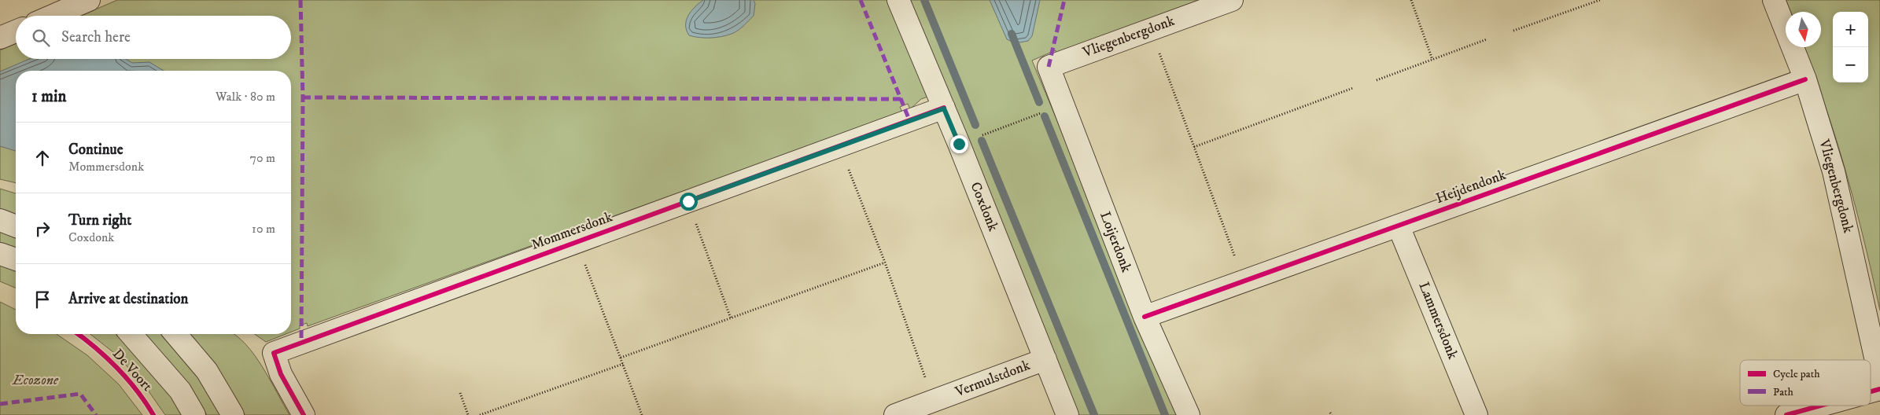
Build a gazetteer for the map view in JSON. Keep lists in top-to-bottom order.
{
  "streets": {
    "street": [
      "Vliegenbergdonk",
      "Heijdendonk",
      "Coxdonk",
      "Mommersdonk",
      "Loijerdonk",
      "Lammersdonk",
      "De Voort",
      "Vermulstdonk"
    ]
  },
  "crossings": [
    ["Vliegenbergdonk", "Heijdendonk"],
    ["Vliegenbergdonk", "Loijerdonk"],
    ["Heijdendonk", "Loijerdonk"],
    ["Heijdendonk", "Lammersdonk"],
    ["Coxdonk", "Mommersdonk"],
    ["Coxdonk", "Vermulstdonk"]
  ],
  "parks": ["Ecozone"],
  "legend": ["Cycle path", "Path"],
  "north": "bottom",
  "page": {
    "map_buttons": ["+", "−"],
    "search": "Search here",
    "heading": ["1 min", "Walk · 80 m"],
    "list": [
      ["Continue", "Mommersdonk", "70 m"],
      ["Turn right", "Coxdonk", "10 m"],
      "Arrive at destination"
    ]
  }
}
